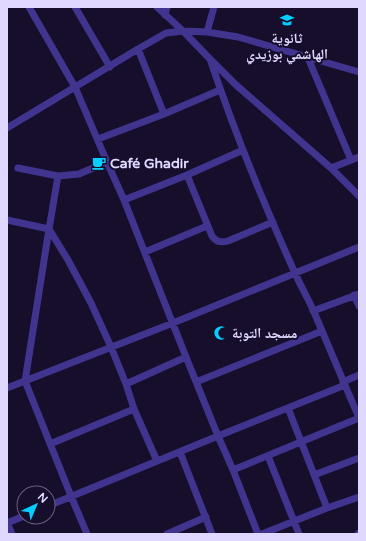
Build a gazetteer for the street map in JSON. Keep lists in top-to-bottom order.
{
  "places": {
    "school or university": ["ثانوية الهاشمي بوزيدي"],
    "cafe": ["Café Ghadir"],
    "mosque": ["مسجد التوبة"]
  },
  "north": "top right"
}
